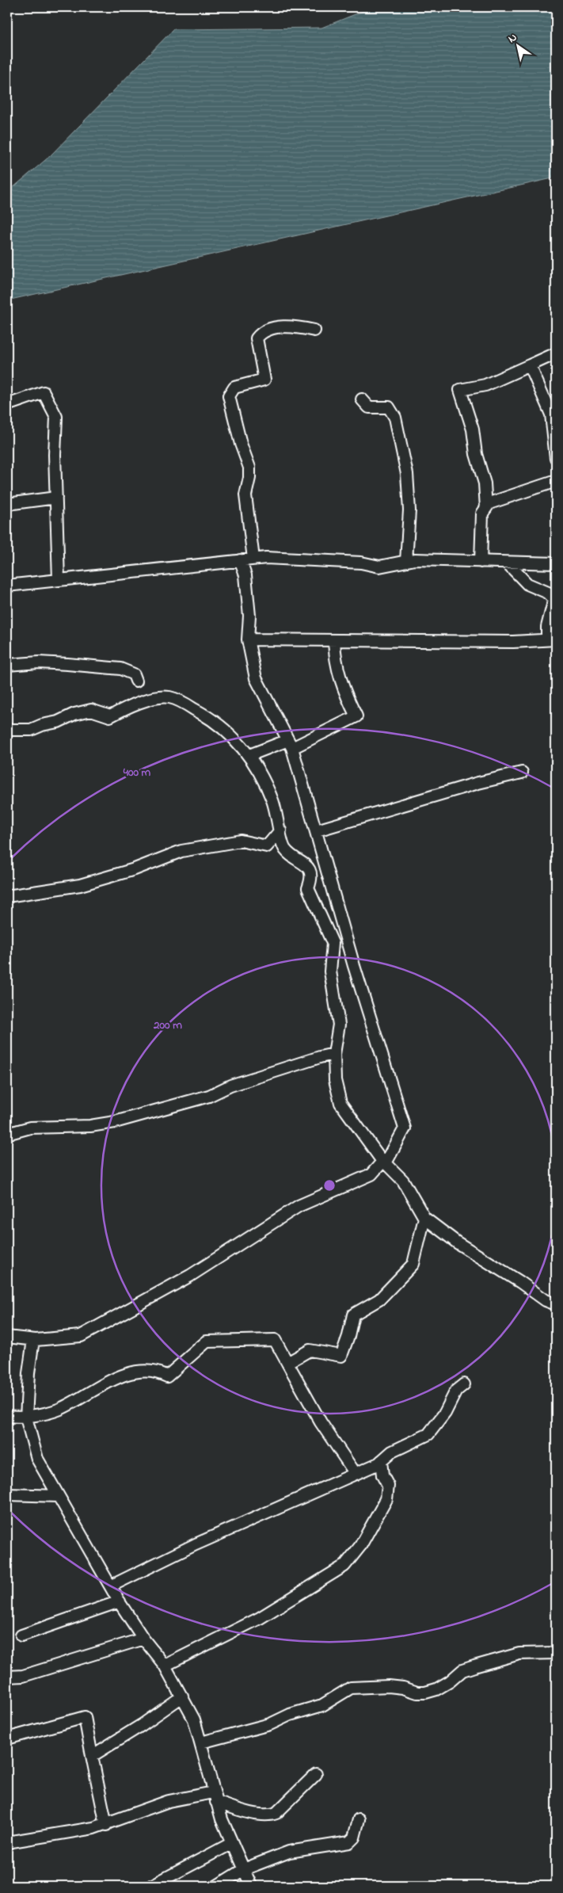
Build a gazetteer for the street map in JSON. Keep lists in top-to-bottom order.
{
  "north": "top left",
  "rings": ["400 m", "200 m"]
}
